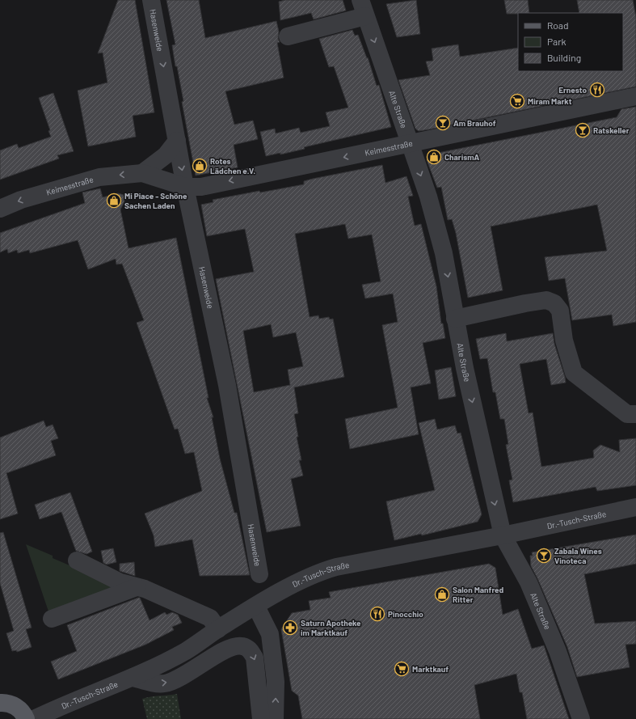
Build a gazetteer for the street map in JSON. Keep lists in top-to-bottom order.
{
  "streets": {
    "street": [
      "Hasenweide",
      "Alte Straße",
      "Keimesstraße",
      "Dr.-Tusch-Straße"
    ]
  },
  "crossings": [
    ["Hasenweide", "Keimesstraße"],
    ["Alte Straße", "Keimesstraße"],
    ["Alte Straße", "Dr.-Tusch-Straße"]
  ],
  "one_way": ["Alte Straße", "Keimesstraße"],
  "places": {
    "restaurant": ["Ernesto", "Pinocchio"],
    "supermarket": ["Miram Markt", "Marktkauf"],
    "bar": ["Am Brauhof", "Ratskeller", "Zabala Wines Vinoteca"],
    "shop": [
      "CharismA",
      "Rotes Lädchen e.V.",
      "Mi Piace - Schöne Sachen Laden",
      "Salon Manfred Ritter"
    ],
    "pharmacy": ["Saturn Apotheke im Marktkauf"]
  },
  "legend": ["Road", "Park", "Building"]
}
